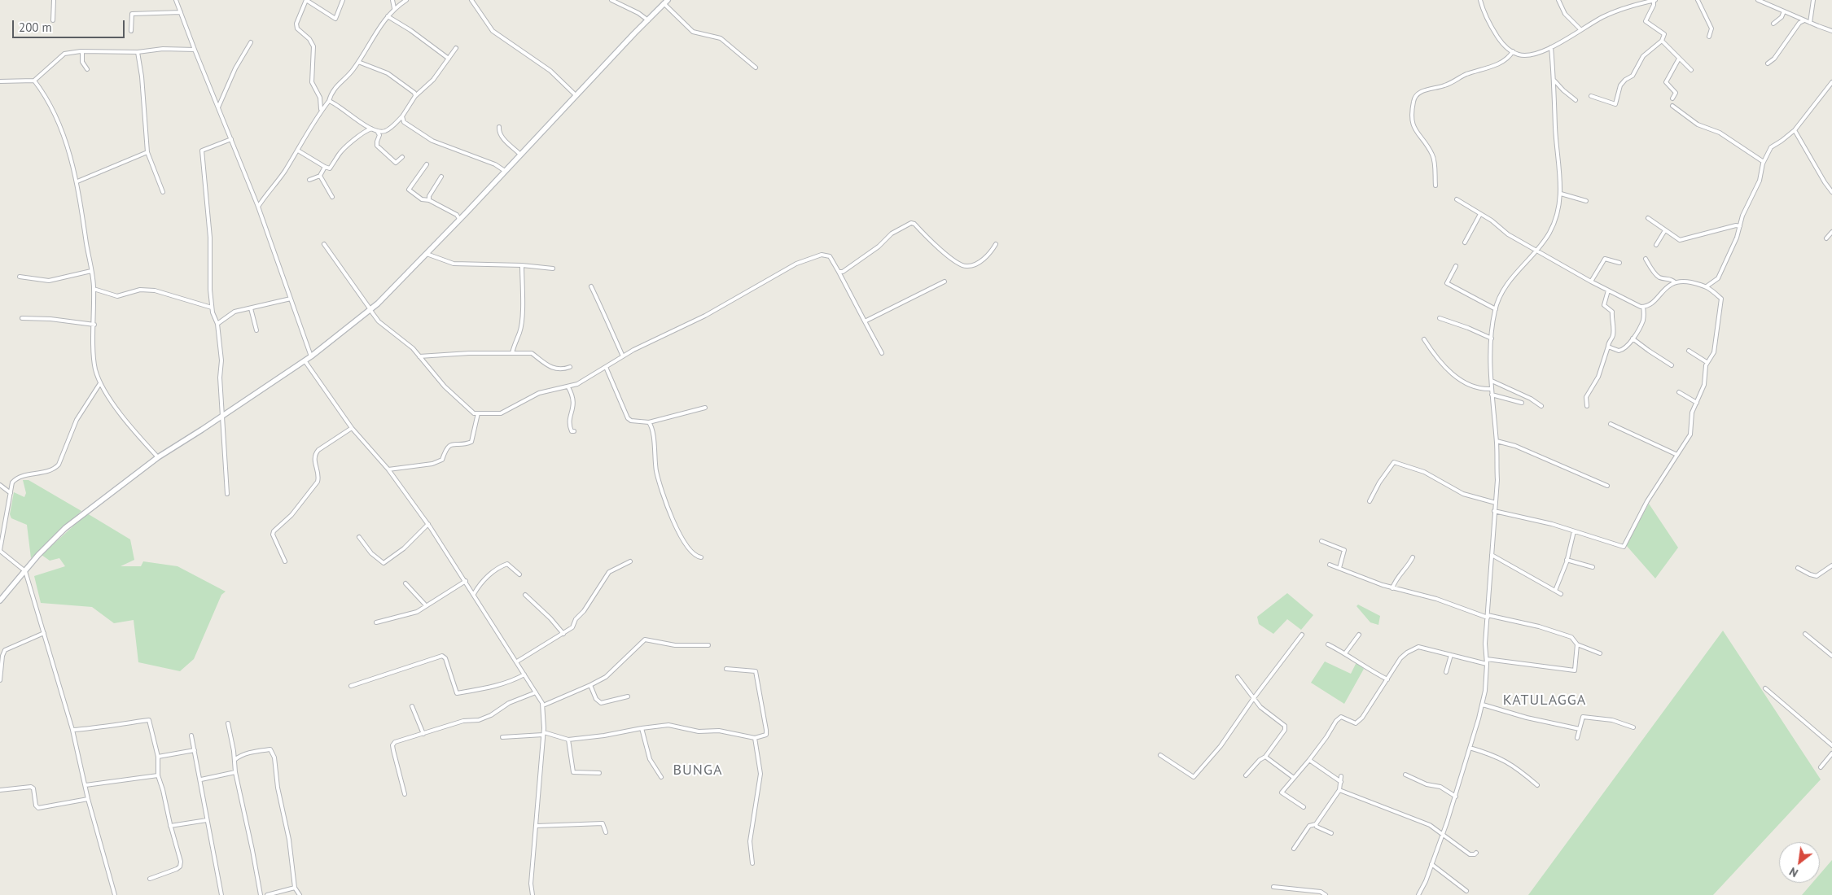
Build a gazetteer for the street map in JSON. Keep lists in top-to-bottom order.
{
  "districts": ["KATULAGGA", "BUNGA"],
  "scale_bar": "200 m",
  "north": "bottom left"
}
